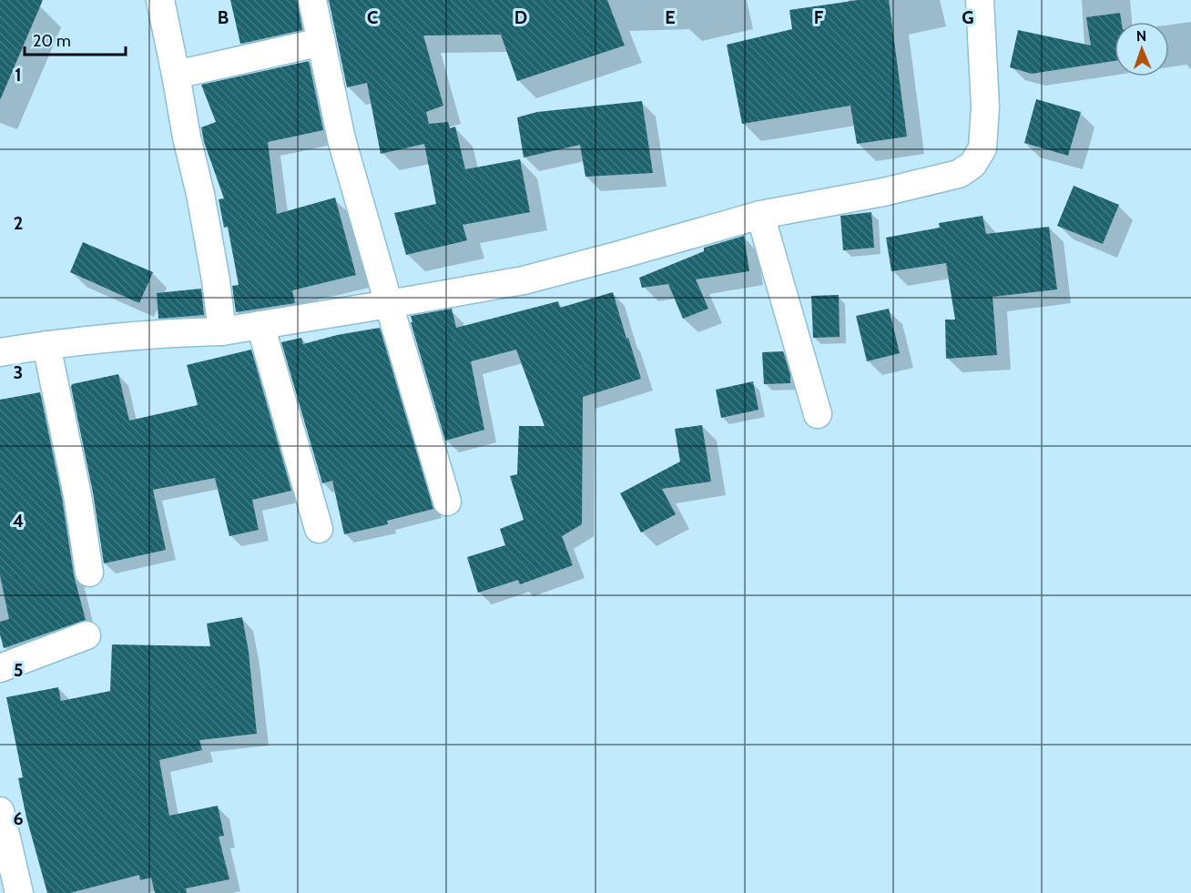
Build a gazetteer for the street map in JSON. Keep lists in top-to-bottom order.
{
  "scale_bar": "20 m",
  "north": "top",
  "grid": {
    "columns": [
      "B",
      "C",
      "D",
      "E",
      "F",
      "G"
    ],
    "rows": [
      "1",
      "2",
      "3",
      "4",
      "5",
      "6"
    ]
  }
}
